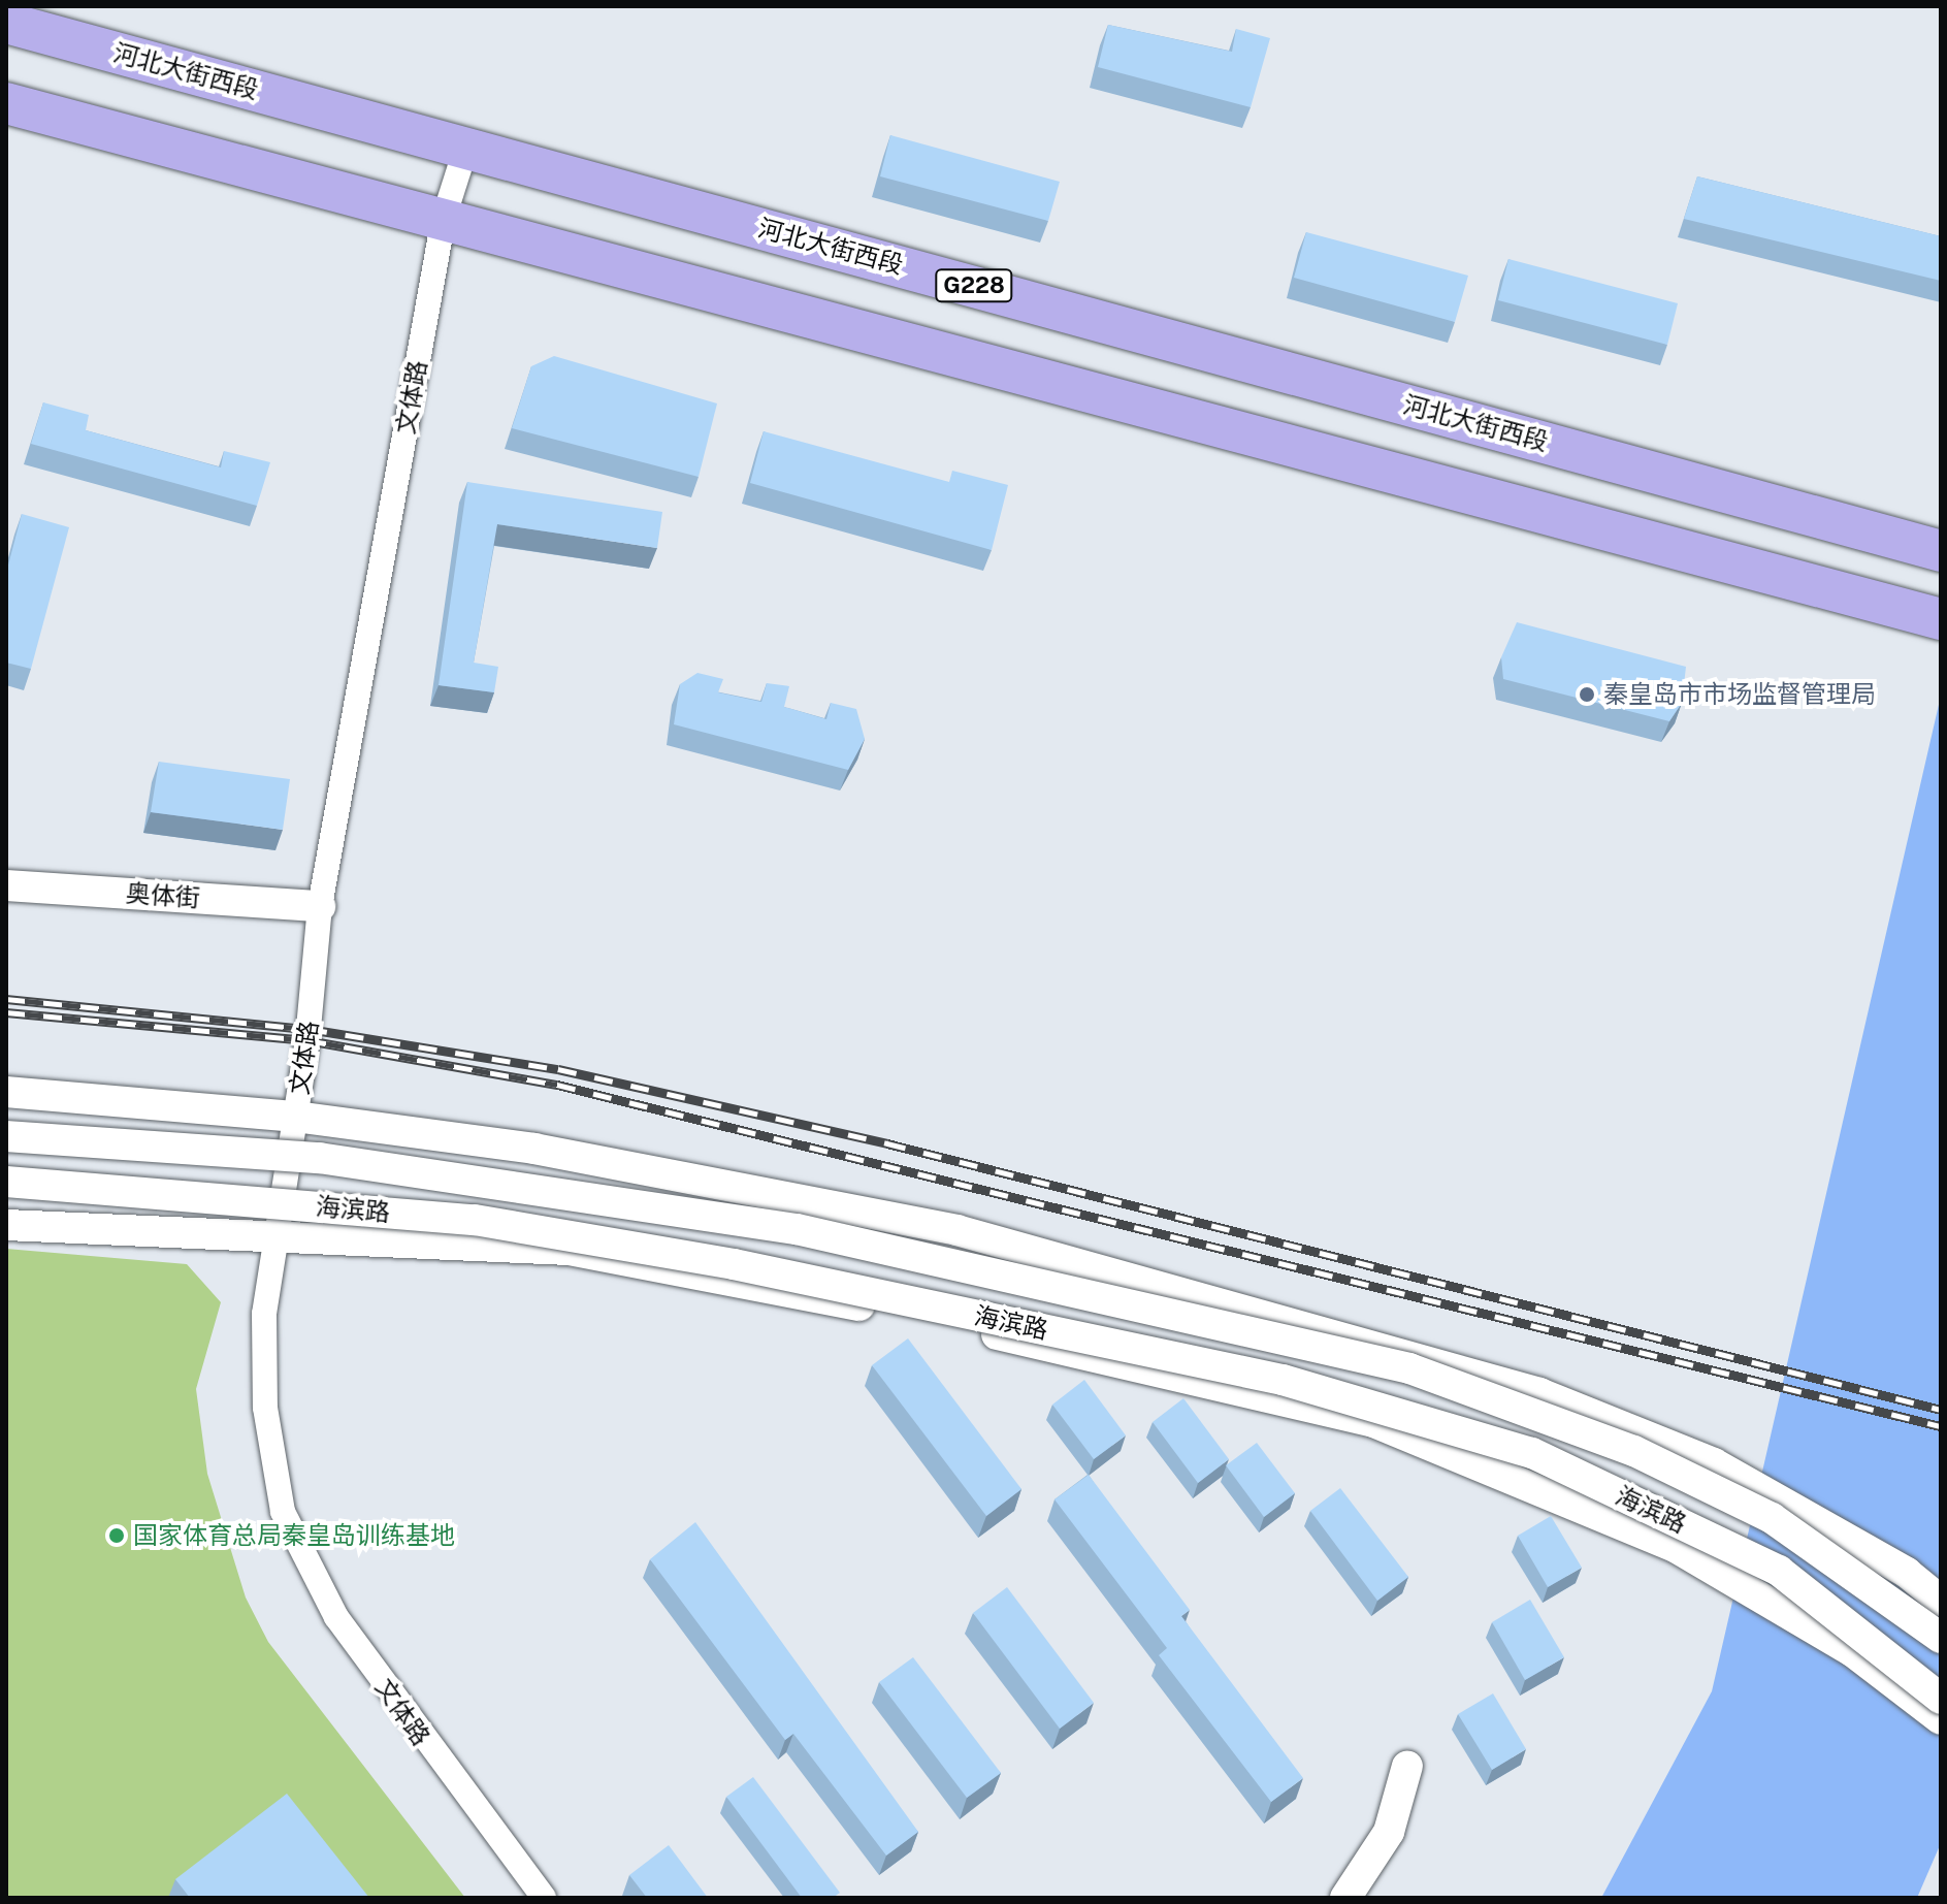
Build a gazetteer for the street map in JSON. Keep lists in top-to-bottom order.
{
  "streets": {
    "highway": ["河北大街西段", "G228"],
    "street": ["文体路", "奥体街", "海滨路"]
  },
  "crossings": [
    ["河北大街西段", "文体路"],
    ["文体路", "奥体街"],
    ["文体路", "海滨路"]
  ],
  "places": ["秦皇岛市市场监督管理局", "国家体育总局秦皇岛训练基地"]
}
